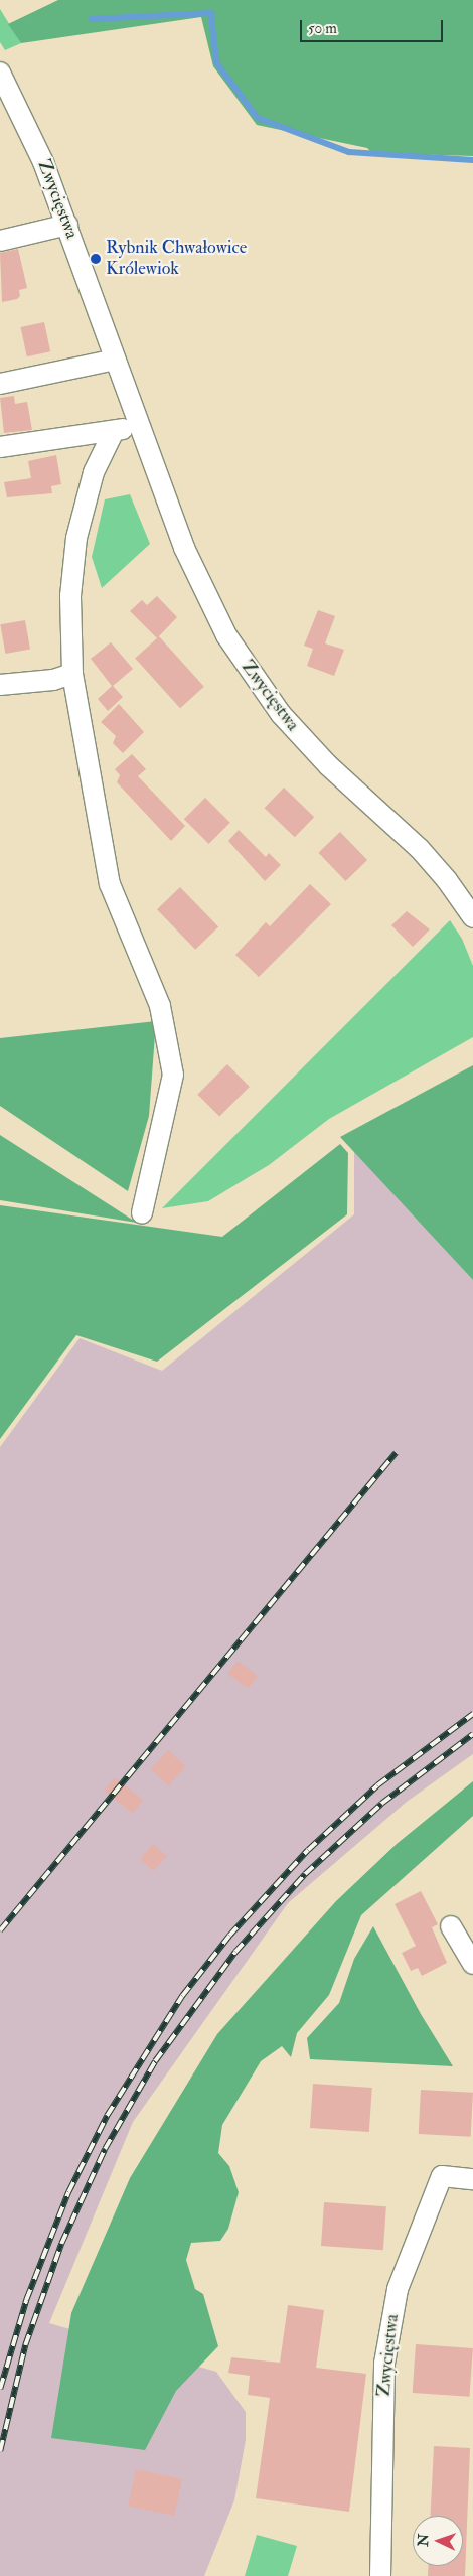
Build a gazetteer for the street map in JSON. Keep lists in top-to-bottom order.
{
  "streets": {
    "street": ["Zwycięstwa"]
  },
  "places": ["Rybnik Chwałowice Królewiok"],
  "scale_bar": "50 m",
  "north": "left"
}
